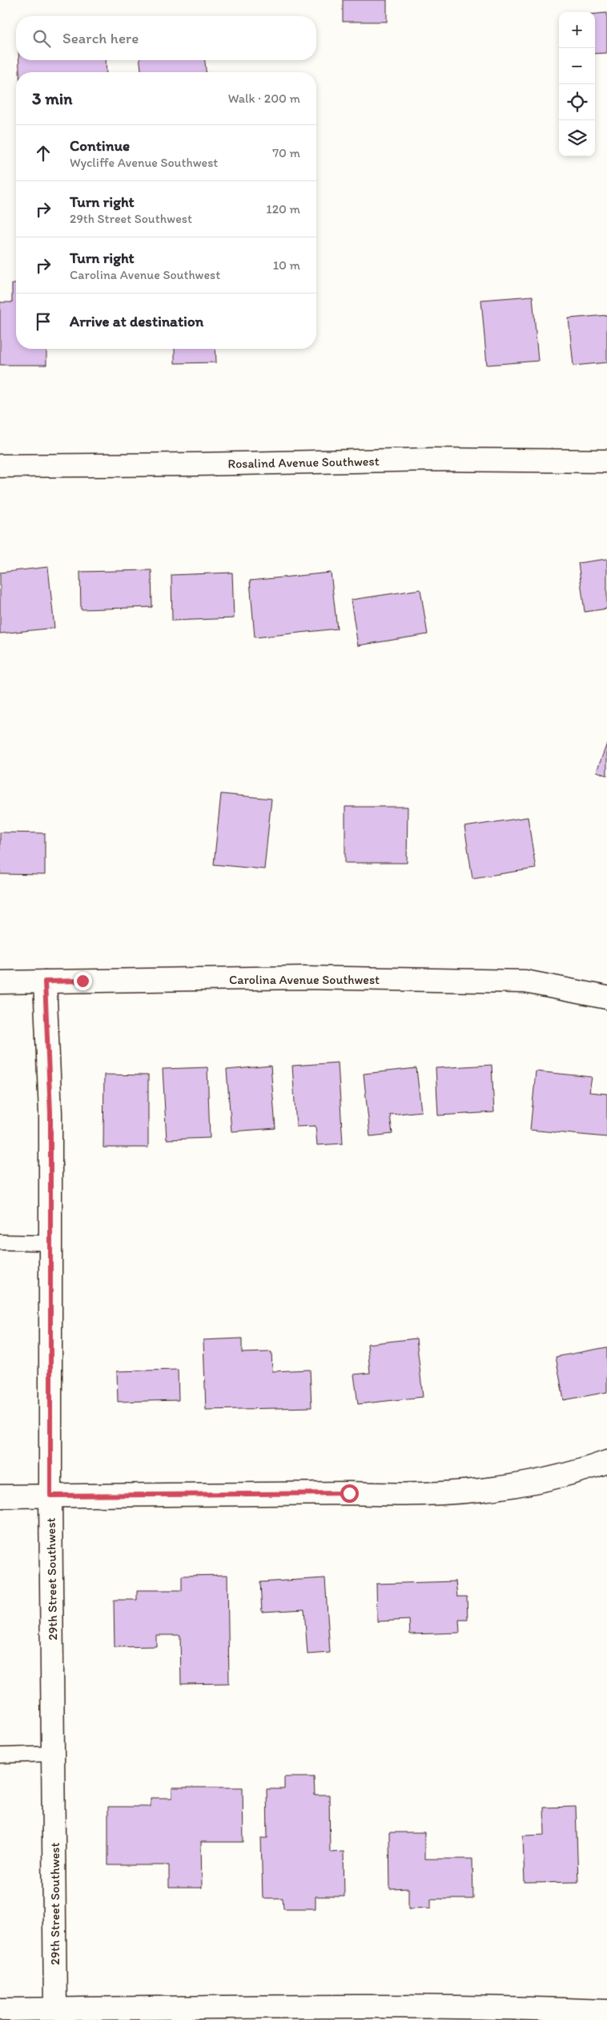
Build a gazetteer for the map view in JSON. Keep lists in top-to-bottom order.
{
  "streets": {
    "street": ["Rosalind Avenue Southwest", "Carolina Avenue Southwest", "29th Street Southwest"]
  },
  "crossings": [
    ["Carolina Avenue Southwest", "29th Street Southwest"]
  ],
  "page": {
    "map_buttons": ["+", "−"],
    "search": "Search here",
    "heading": ["3 min", "Walk · 200 m"],
    "list": [
      ["Continue", "Wycliffe Avenue Southwest", "70 m"],
      ["Turn right", "29th Street Southwest", "120 m"],
      ["Turn right", "Carolina Avenue Southwest", "10 m"],
      "Arrive at destination"
    ]
  }
}
